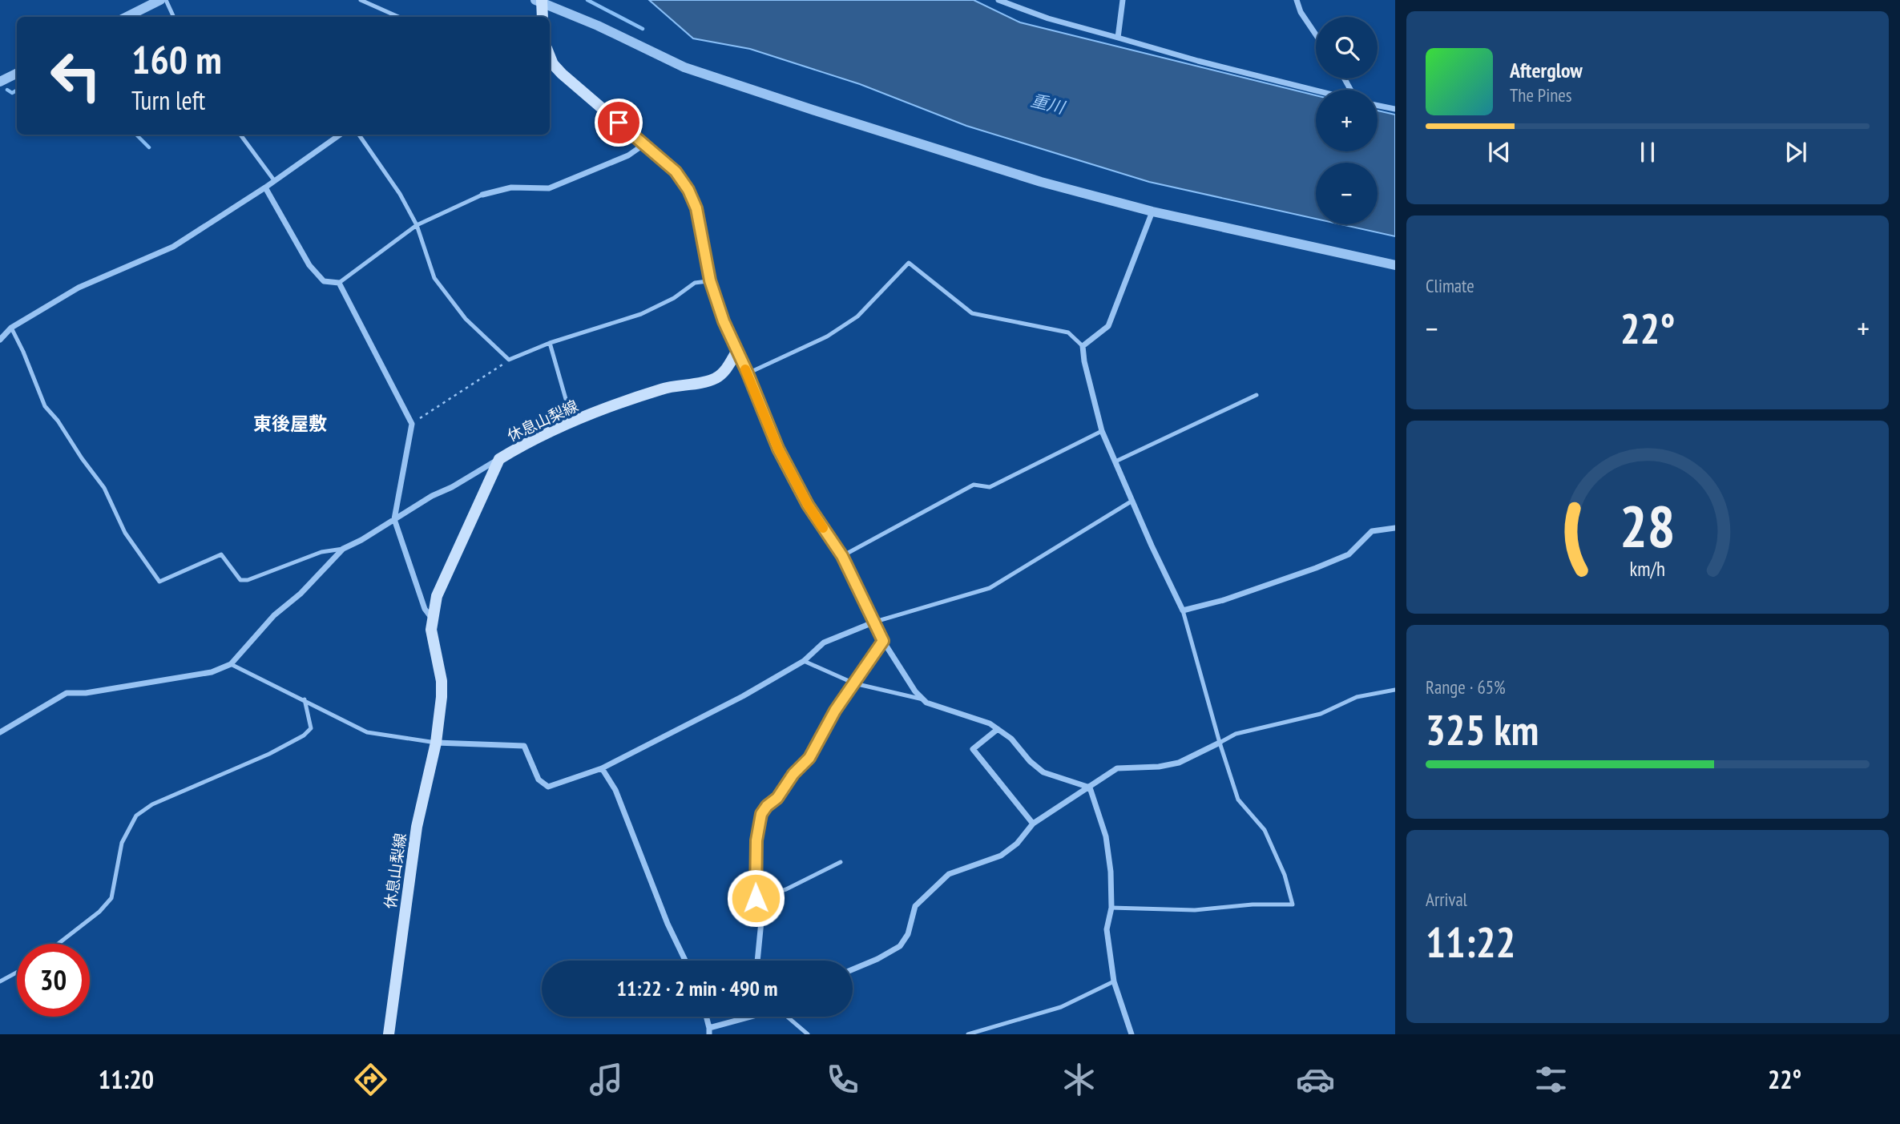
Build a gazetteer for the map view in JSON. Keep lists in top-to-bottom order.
{
  "streets": {
    "main road": ["休息山梨線"]
  },
  "districts": ["東後屋敷"],
  "water": ["重川"],
  "page": {
    "map_buttons": ["+", "−"],
    "turn": ["160 m", "Turn left"],
    "song": ["Afterglow", "The Pines"],
    "tile": [
      "Climate",
      ["Range · 65%", "325 km"],
      ["Arrival", "11:22"]
    ],
    "heat": ["−", "22°", "+"],
    "limit": "30",
    "trip": "11:22 · 2 min · 490 m",
    "tabs": ["11:20", "22°"],
    "gauge": ["28", "km/h"]
  }
}
